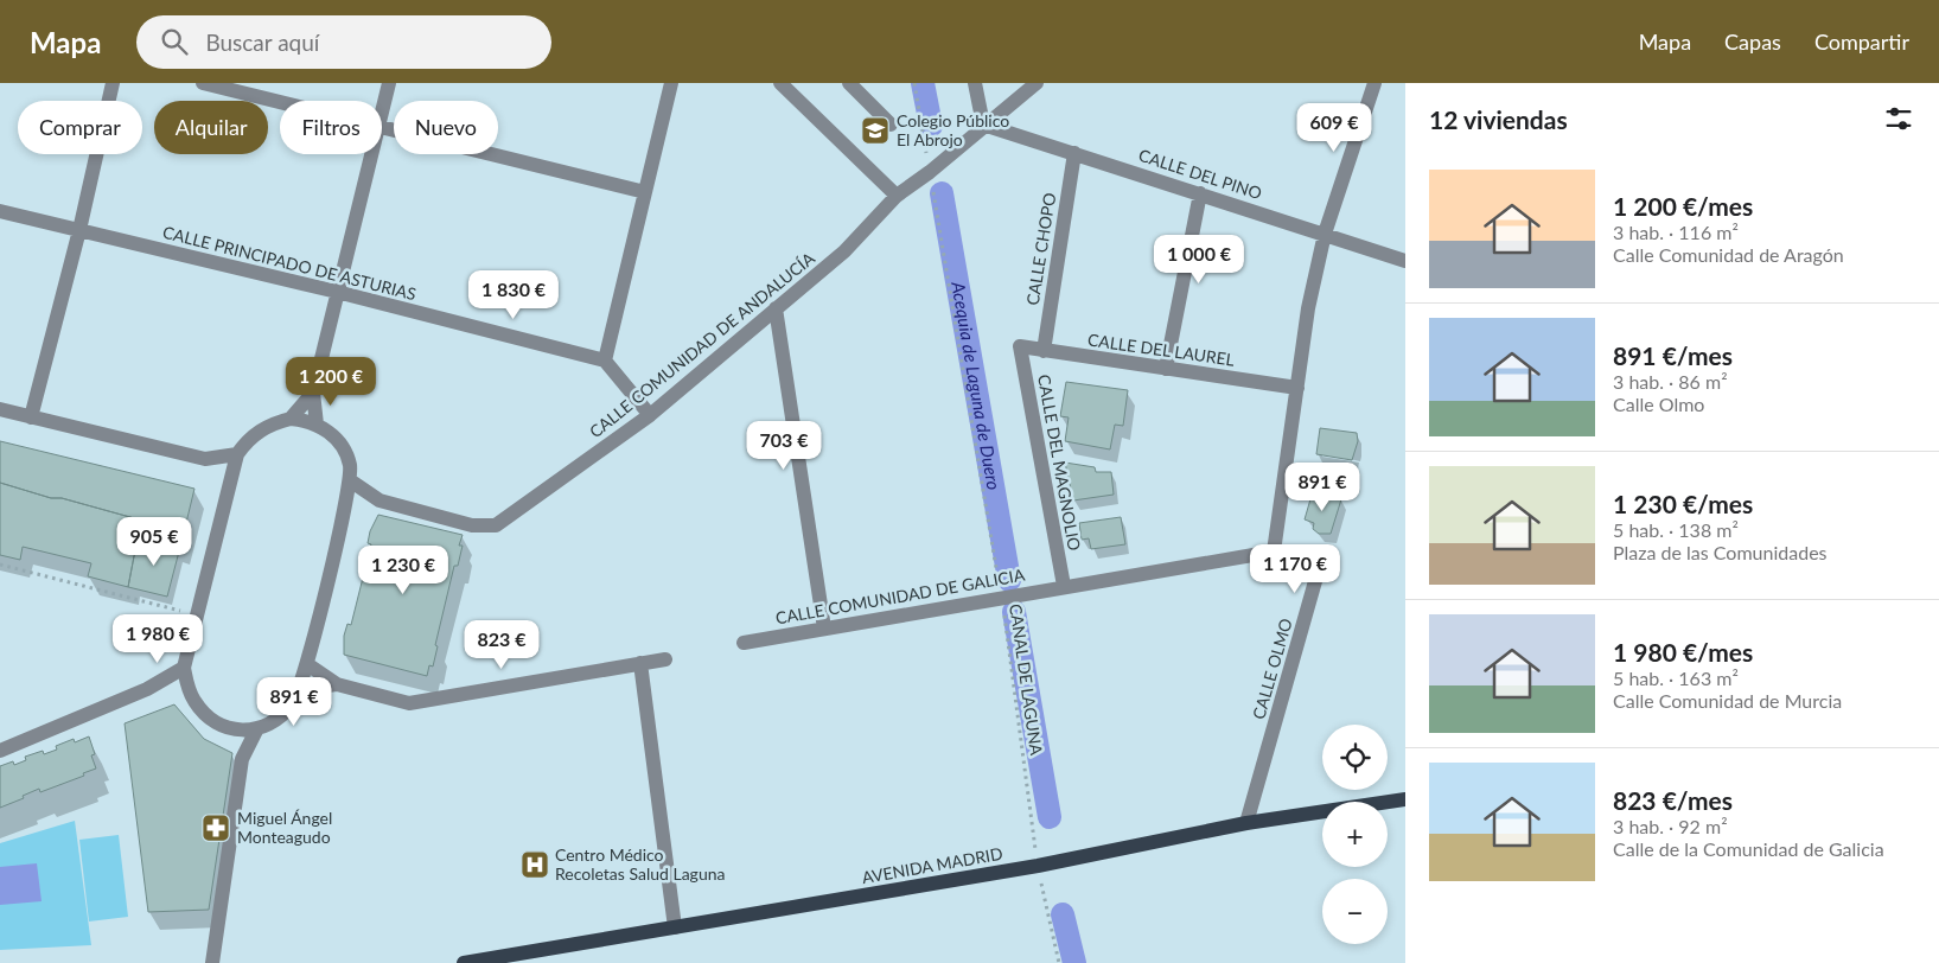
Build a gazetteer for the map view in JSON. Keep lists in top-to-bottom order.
{
  "streets": {
    "main road": ["AVENIDA MADRID"],
    "street": [
      "CALLE DEL PINO",
      "CALLE CHOPO",
      "CALLE PRINCIPADO DE ASTURIAS",
      "CALLE COMUNIDAD DE ANDALUCÍA",
      "CALLE DEL LAUREL",
      "CALLE DEL MAGNOLIO",
      "CALLE COMUNIDAD DE GALICIA",
      "CALLE OLMO"
    ],
    "path": ["CANAL DE LAGUNA"]
  },
  "crossings": [
    ["CALLE DEL PINO", "CALLE CHOPO"],
    ["CALLE DEL PINO", "CALLE COMUNIDAD DE ANDALUCÍA"],
    ["CALLE CHOPO", "CALLE DEL LAUREL"],
    ["CALLE COMUNIDAD DE ANDALUCÍA", "CANAL DE LAGUNA"],
    ["CALLE DEL LAUREL", "CALLE DEL MAGNOLIO"],
    ["CALLE DEL MAGNOLIO", "CALLE COMUNIDAD DE GALICIA"],
    ["CALLE COMUNIDAD DE GALICIA", "CALLE OLMO"],
    ["CALLE COMUNIDAD DE GALICIA", "CANAL DE LAGUNA"],
    ["CALLE OLMO", "AVENIDA MADRID"],
    ["CANAL DE LAGUNA", "AVENIDA MADRID"]
  ],
  "water": ["Acequia de Laguna de Duero"],
  "places": {
    "school or university": ["Colegio Público El Abrojo"],
    "pharmacy": ["Miguel Ángel Monteagudo"],
    "hospital": ["Centro Médico Recoletas Salud Laguna"]
  },
  "page": {
    "header": "Mapa",
    "search": "Buscar aquí",
    "nav": ["Mapa", "Capas", "Compartir"],
    "heading": "12 viviendas",
    "chip": [
      "Comprar",
      "Alquilar",
      "Filtros",
      "Nuevo"
    ],
    "price": [
      "609 €",
      "1 000 €",
      "1 830 €",
      "1 200 €",
      "703 €",
      "891 €",
      "905 €",
      "1 170 €",
      "1 230 €",
      "1 980 €",
      "823 €",
      "891 €"
    ],
    "list": [
      {
        "name": "1 200 €/mes",
        "note": "3 hab. · 116 m² · Calle Comunidad de Aragón"
      },
      {
        "name": "891 €/mes",
        "note": "3 hab. · 86 m² · Calle Olmo"
      },
      {
        "name": "1 230 €/mes",
        "note": "5 hab. · 138 m² · Plaza de las Comunidades"
      },
      {
        "name": "1 980 €/mes",
        "note": "5 hab. · 163 m² · Calle Comunidad de Murcia"
      },
      {
        "name": "823 €/mes",
        "note": "3 hab. · 92 m² · Calle de la Comunidad de Galicia"
      }
    ],
    "map_buttons": ["+", "−"]
  }
}
